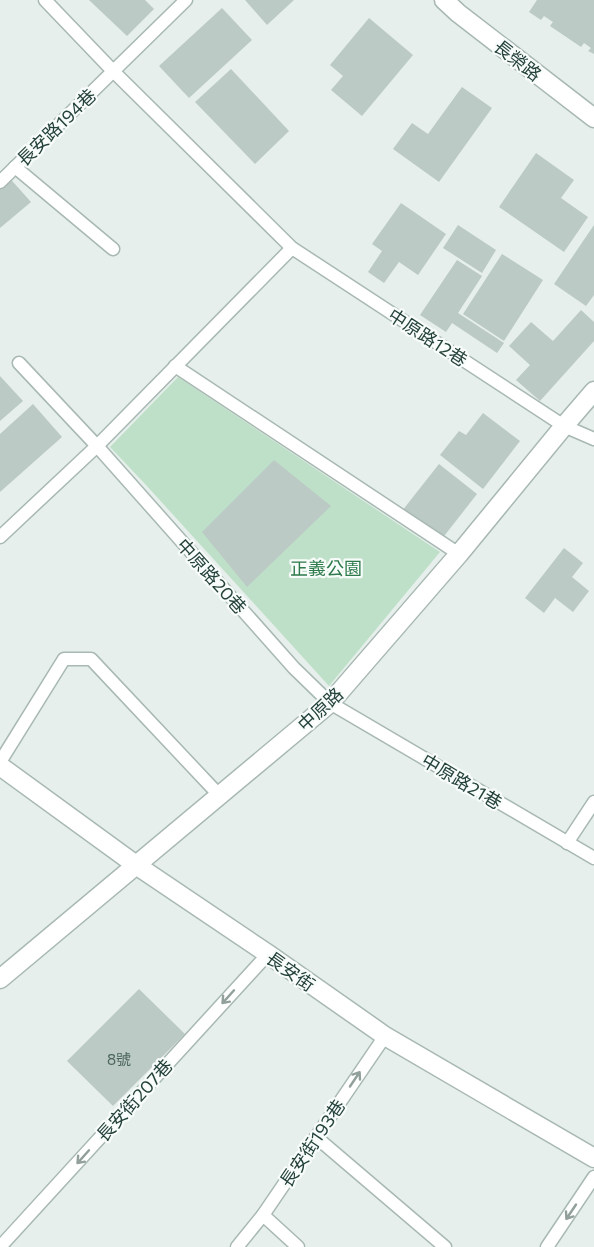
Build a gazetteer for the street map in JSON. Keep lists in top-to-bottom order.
{
  "streets": {
    "street": ["長榮路", "中原路", "長安街"],
    "lane": [
      "長安路194巷",
      "中原路12巷",
      "中原路20巷",
      "中原路21巷",
      "長安街207巷",
      "長安街193巷"
    ]
  },
  "crossings": [
    ["長安路194巷", "中原路12巷"],
    ["中原路12巷", "中原路"],
    ["中原路20巷", "中原路"],
    ["中原路20巷", "中原路21巷"],
    ["中原路", "中原路21巷"],
    ["中原路", "長安街"],
    ["長安街", "長安街207巷"],
    ["長安街", "長安街193巷"]
  ],
  "one_way": ["長安街207巷", "長安街193巷"],
  "parks": ["正義公園"],
  "house_numbers": ["8號"]
}
